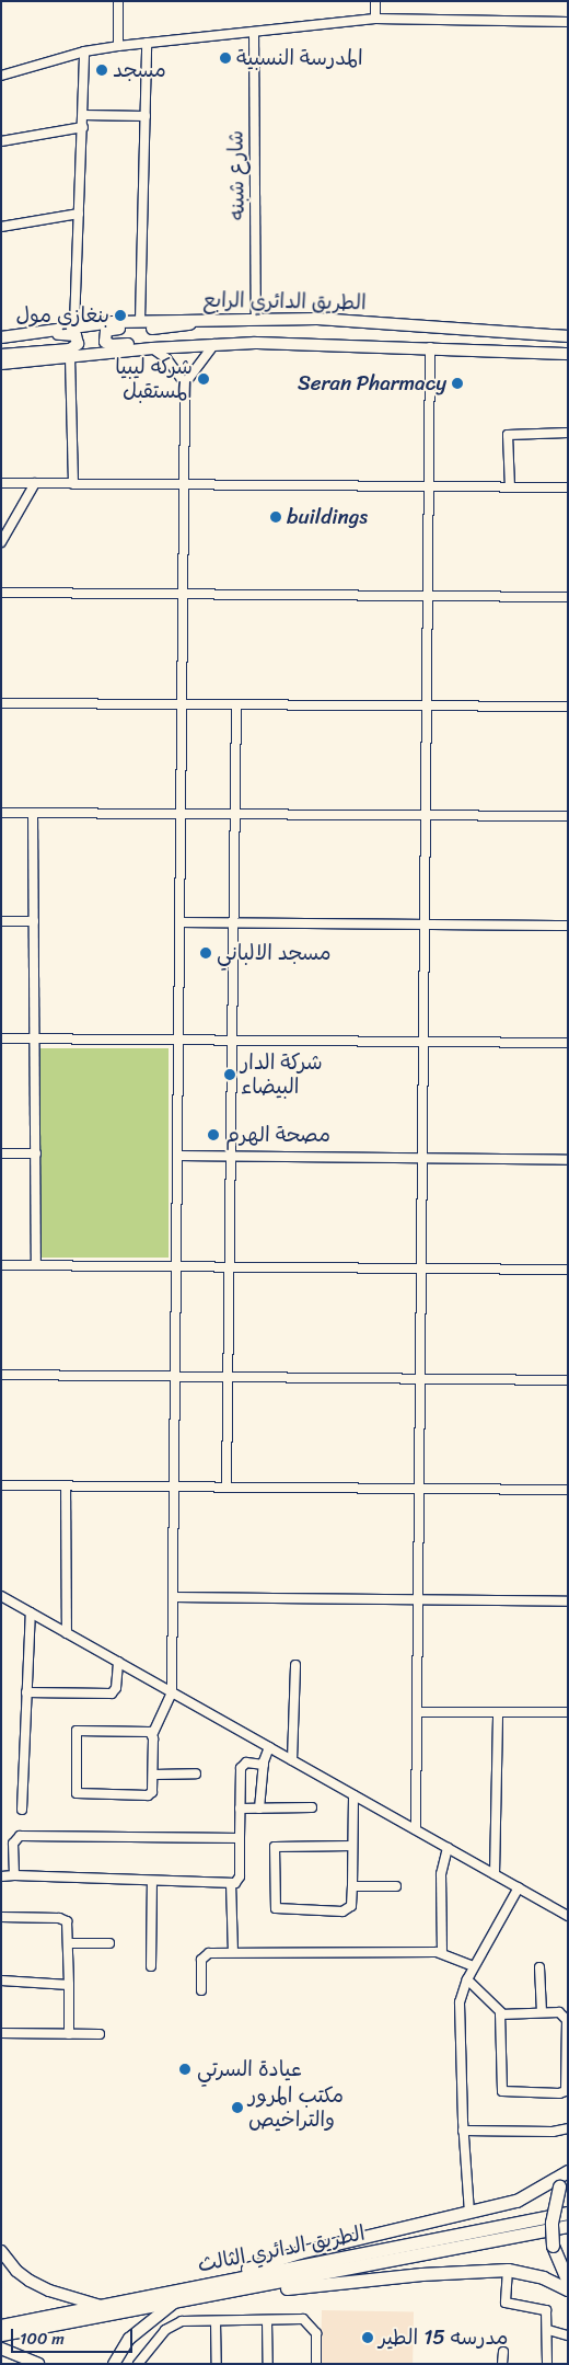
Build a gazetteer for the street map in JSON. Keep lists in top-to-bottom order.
{
  "streets": {
    "highway": ["الطريق الدائري الثالث"],
    "main road": ["الطريق الدائري الرابع"],
    "street": ["شارع شبنه"]
  },
  "crossings": [
    ["شارع شبنه", "الطريق الدائري الرابع"]
  ],
  "places": [
    "المدرسة النسبية",
    "مسجد",
    "بنغازي مول",
    "شركه ليبيا المستقبل",
    "Seran Pharmacy",
    "buildings",
    "مسجد الالباني",
    "شركة الدار البيضاء",
    "مصحة الهرم",
    "عيادة السرتي",
    "مكتب المرور والتراخيص",
    "مدرسه 15 الطير"
  ],
  "scale_bar": "100 m"
}
